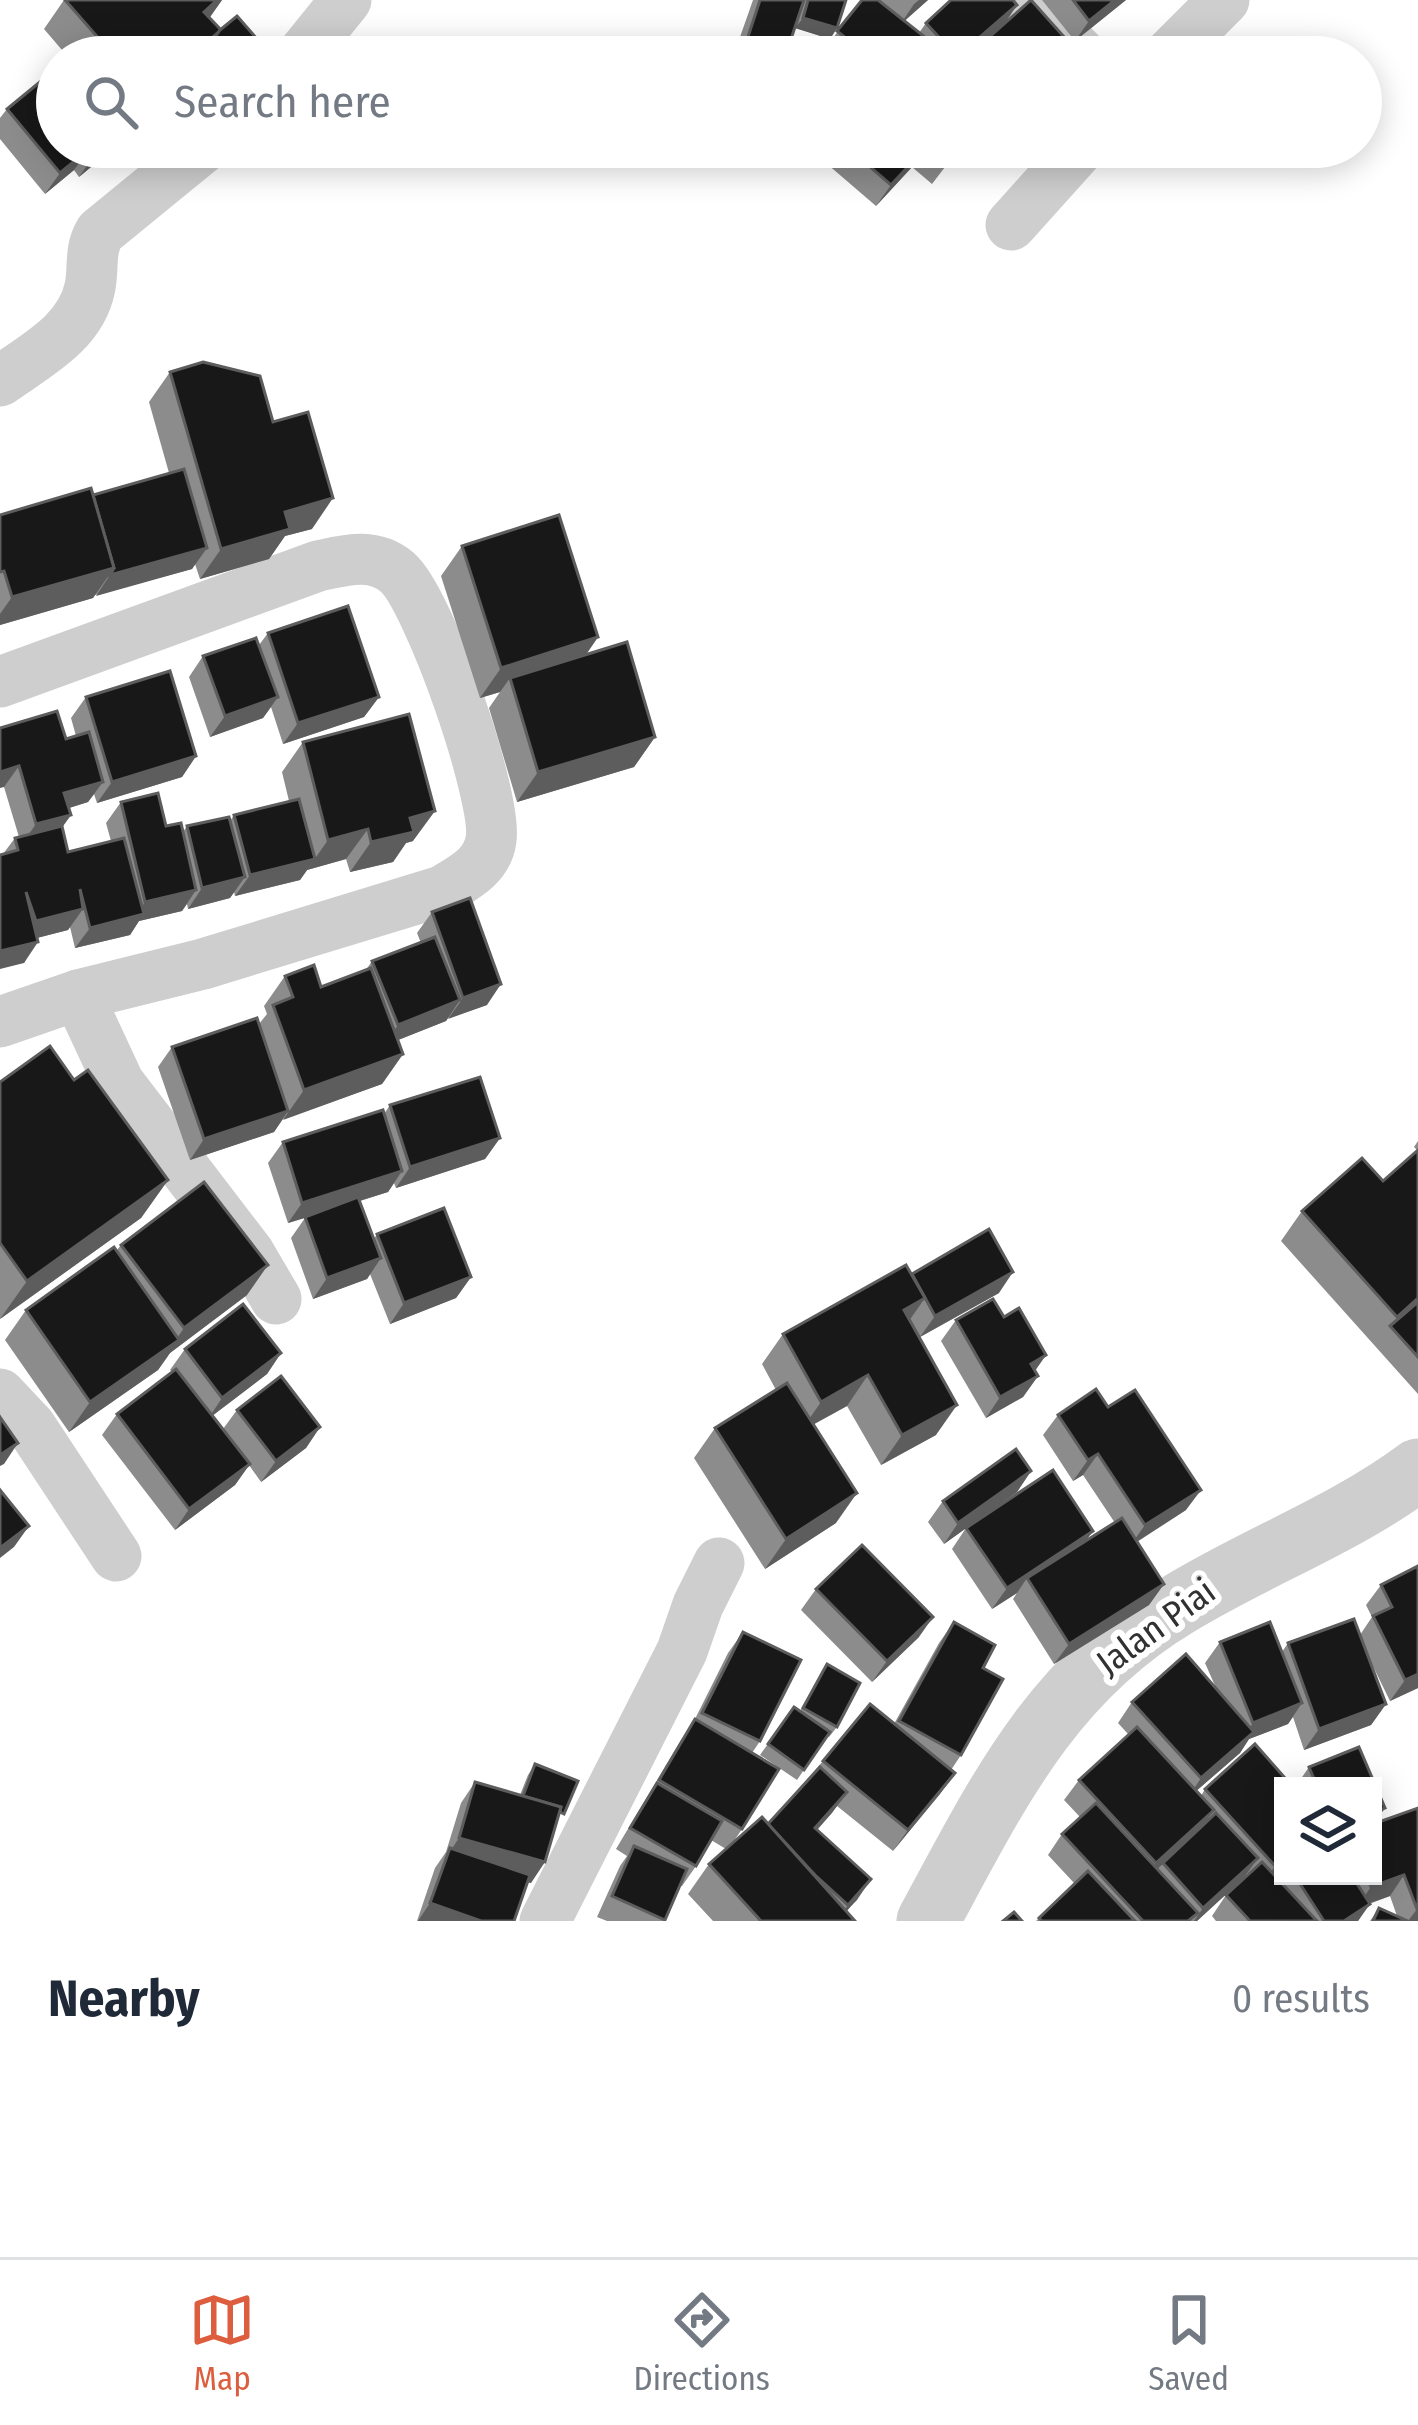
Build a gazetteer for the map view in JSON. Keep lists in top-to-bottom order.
{
  "streets": {
    "street": ["Jalan Piai"]
  },
  "page": {
    "search": "Search here",
    "heading": ["Nearby", "0 results"],
    "nav": ["Map", "Directions", "Saved"]
  }
}
